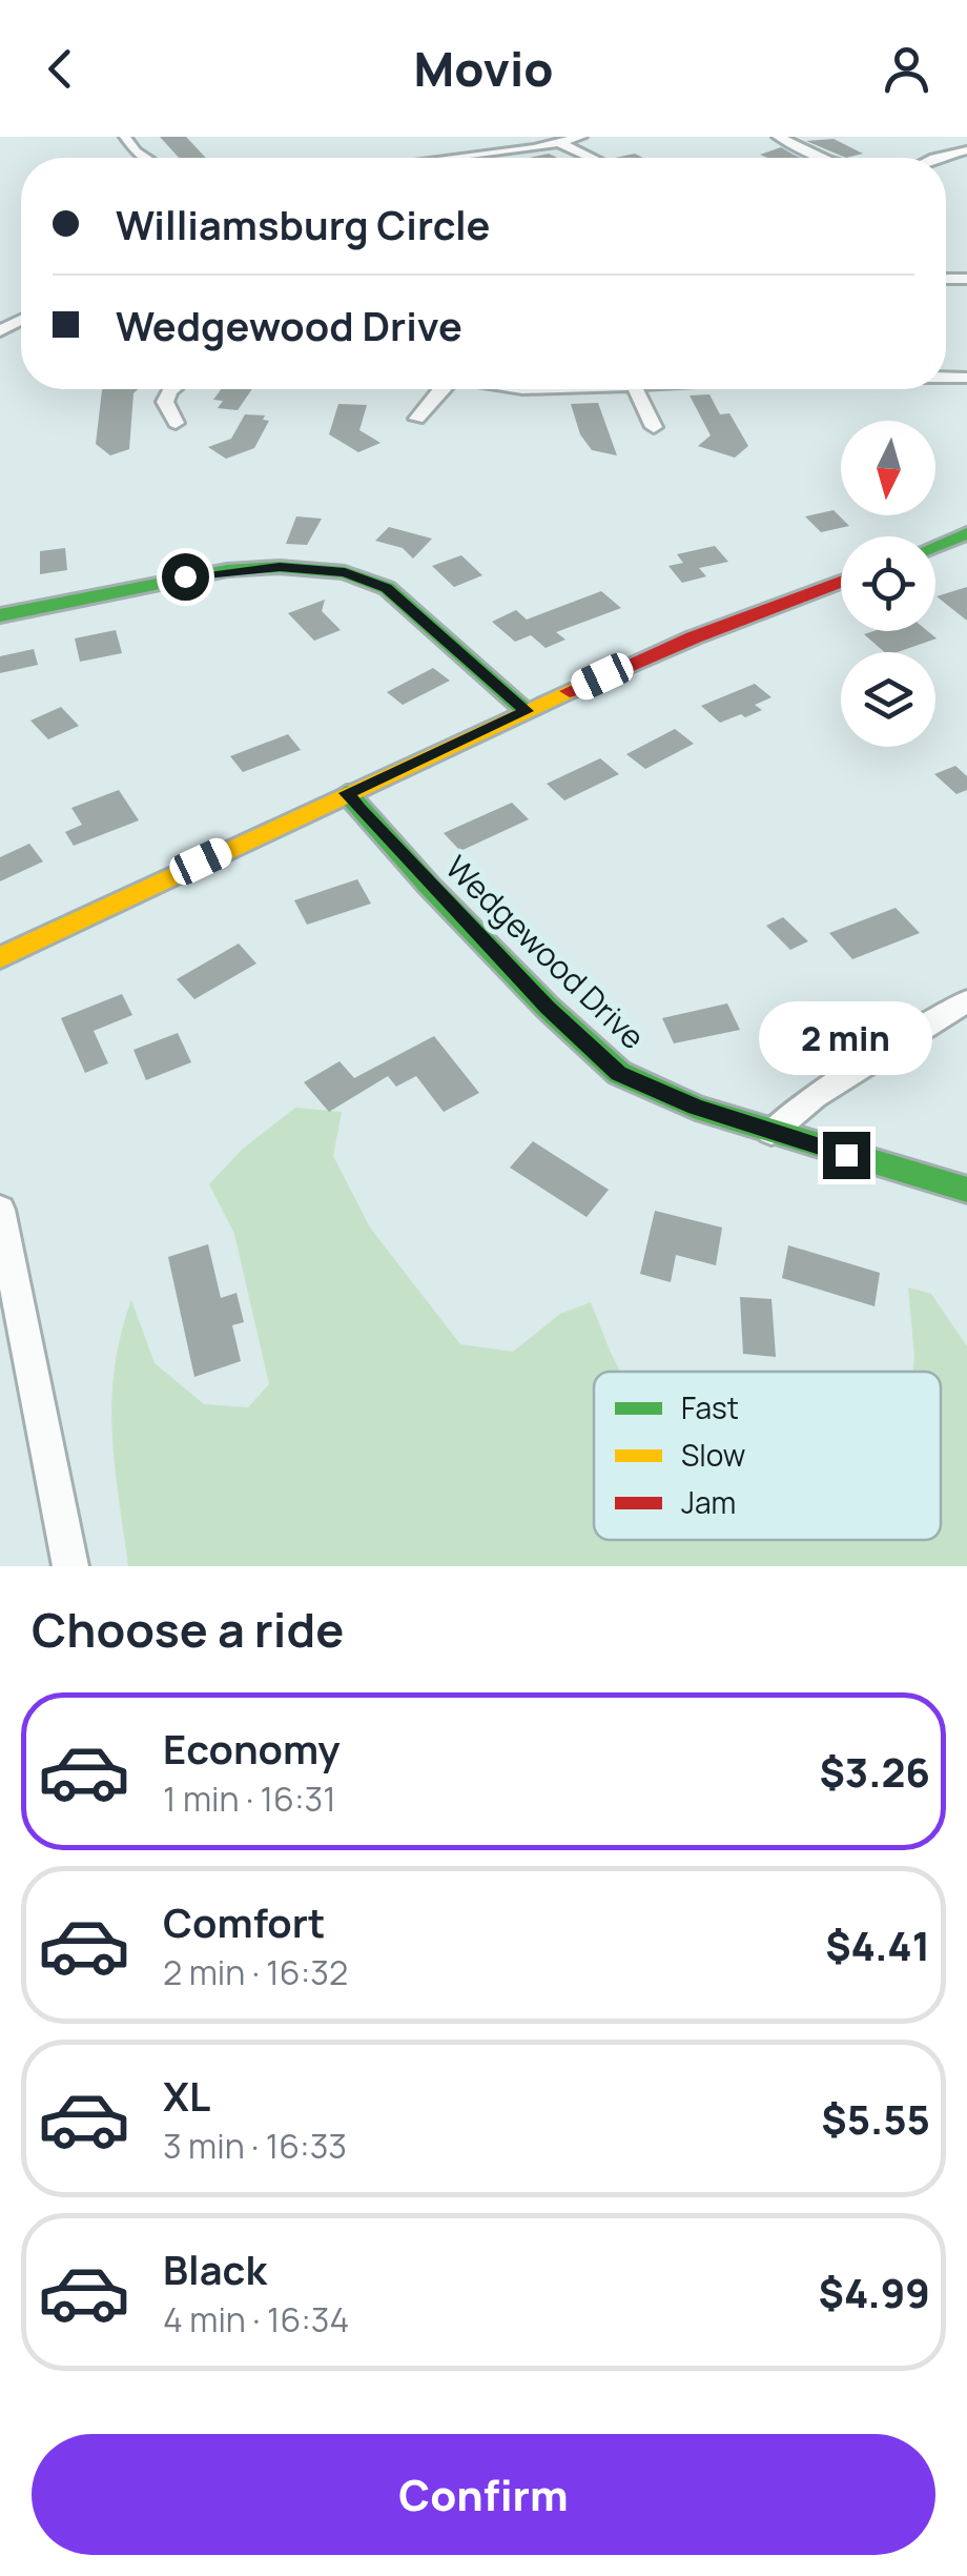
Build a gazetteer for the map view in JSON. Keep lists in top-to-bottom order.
{
  "streets": {
    "street": ["Wedgewood Drive"]
  },
  "legend": ["Fast", "Slow", "Jam"],
  "north": "bottom",
  "page": {
    "header": "Movio",
    "banner": ["Williamsburg Circle", "Wedgewood Drive"],
    "bubble": "2 min",
    "heading": "Choose a ride",
    "list": [
      {
        "name": "Economy",
        "note": "1 min · 16:31",
        "value": "$3.26"
      },
      {
        "name": "Comfort",
        "note": "2 min · 16:32",
        "value": "$4.41"
      },
      {
        "name": "XL",
        "note": "3 min · 16:33",
        "value": "$5.55"
      },
      {
        "name": "Black",
        "note": "4 min · 16:34",
        "value": "$4.99"
      }
    ],
    "buttons": "Confirm"
  }
}
